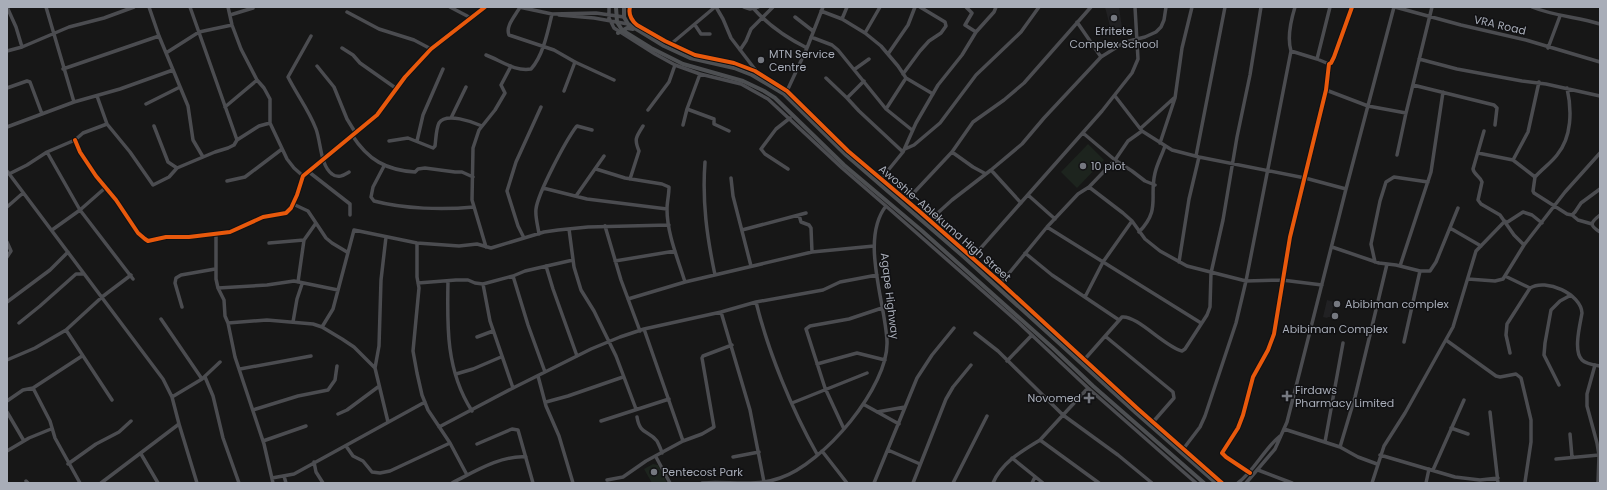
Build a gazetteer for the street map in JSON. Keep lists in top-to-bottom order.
{
  "streets": {
    "main road": ["Awoshie-Ablekuma High Street"],
    "street": ["VRA Road", "Agape Highway"]
  },
  "crossings": [
    ["Awoshie-Ablekuma High Street", "Agape Highway"]
  ],
  "places": {
    "other": [
      "Efritete Complex School",
      "MTN Service Centre",
      "10 plot",
      "Abibiman complex",
      "Abibiman Complex",
      "Pentecost Park"
    ],
    "health": ["Firdaws Pharmacy Limited", "Novomed"]
  }
}
